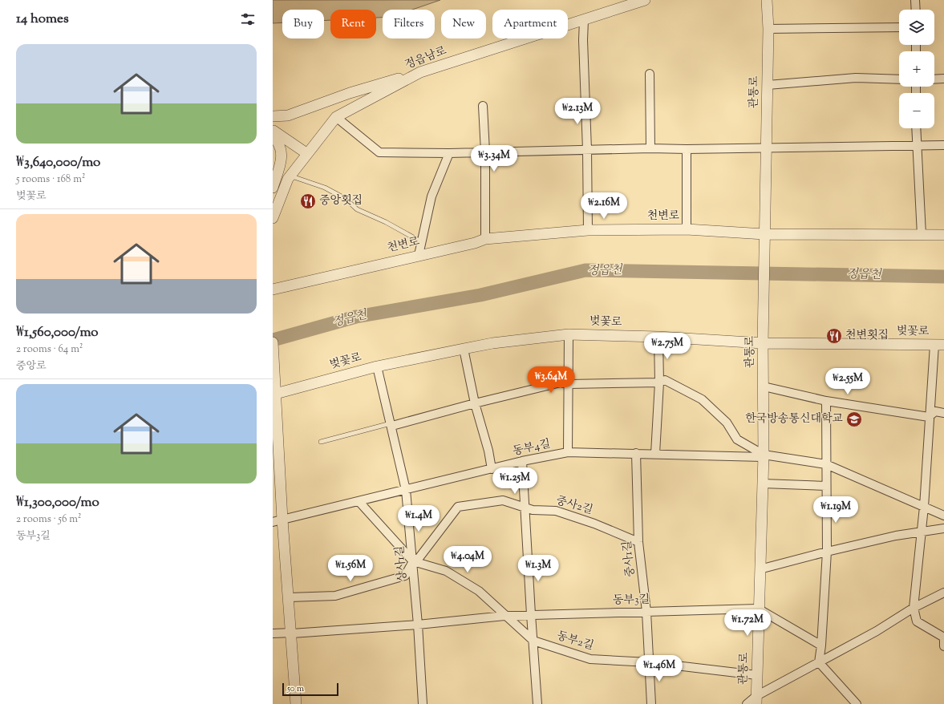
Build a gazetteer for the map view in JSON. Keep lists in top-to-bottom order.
{
  "streets": {
    "street": [
      "정읍남로",
      "관통로",
      "천변로",
      "벚꽃로",
      "동부4길",
      "중사2길",
      "중사1길",
      "상사1길",
      "동부3길",
      "동부2길"
    ]
  },
  "crossings": [
    ["관통로", "천변로"],
    ["관통로", "벚꽃로"],
    ["관통로", "동부4길"],
    ["관통로", "동부3길"],
    ["관통로", "동부2길"],
    ["벚꽃로", "상사1길"],
    ["동부4길", "중사1길"],
    ["동부4길", "상사1길"],
    ["중사2길", "중사1길"],
    ["중사2길", "상사1길"],
    ["중사2길", "동부2길"],
    ["중사1길", "동부3길"],
    ["중사1길", "동부2길"],
    ["상사1길", "동부3길"],
    ["상사1길", "동부2길"],
    ["동부3길", "동부2길"]
  ],
  "water": ["정읍천"],
  "places": {
    "restaurant": ["중앙횟집", "천변횟집"],
    "school or university": ["한국방송통신대학교"]
  },
  "scale_bar": "50 m",
  "page": {
    "heading": "14 homes",
    "map_buttons": ["+", "−"],
    "chip": [
      "Buy",
      "Rent",
      "Filters",
      "New",
      "Apartment"
    ],
    "list": [
      {
        "name": "₩3,640,000/mo",
        "note": "5 rooms · 168 m² · 벚꽃로"
      },
      {
        "name": "₩1,560,000/mo",
        "note": "2 rooms · 64 m² · 중앙로"
      },
      {
        "name": "₩1,300,000/mo",
        "note": "2 rooms · 56 m² · 동부3길"
      }
    ],
    "price": [
      "₩2.13M",
      "₩3.34M",
      "₩2.16M",
      "₩2.75M",
      "₩3.64M",
      "₩2.55M",
      "₩1.25M",
      "₩1.19M",
      "₩1.4M",
      "₩4.04M",
      "₩1.56M",
      "₩1.3M",
      "₩1.72M",
      "₩1.46M"
    ],
    "scale": "50 m"
  }
}
